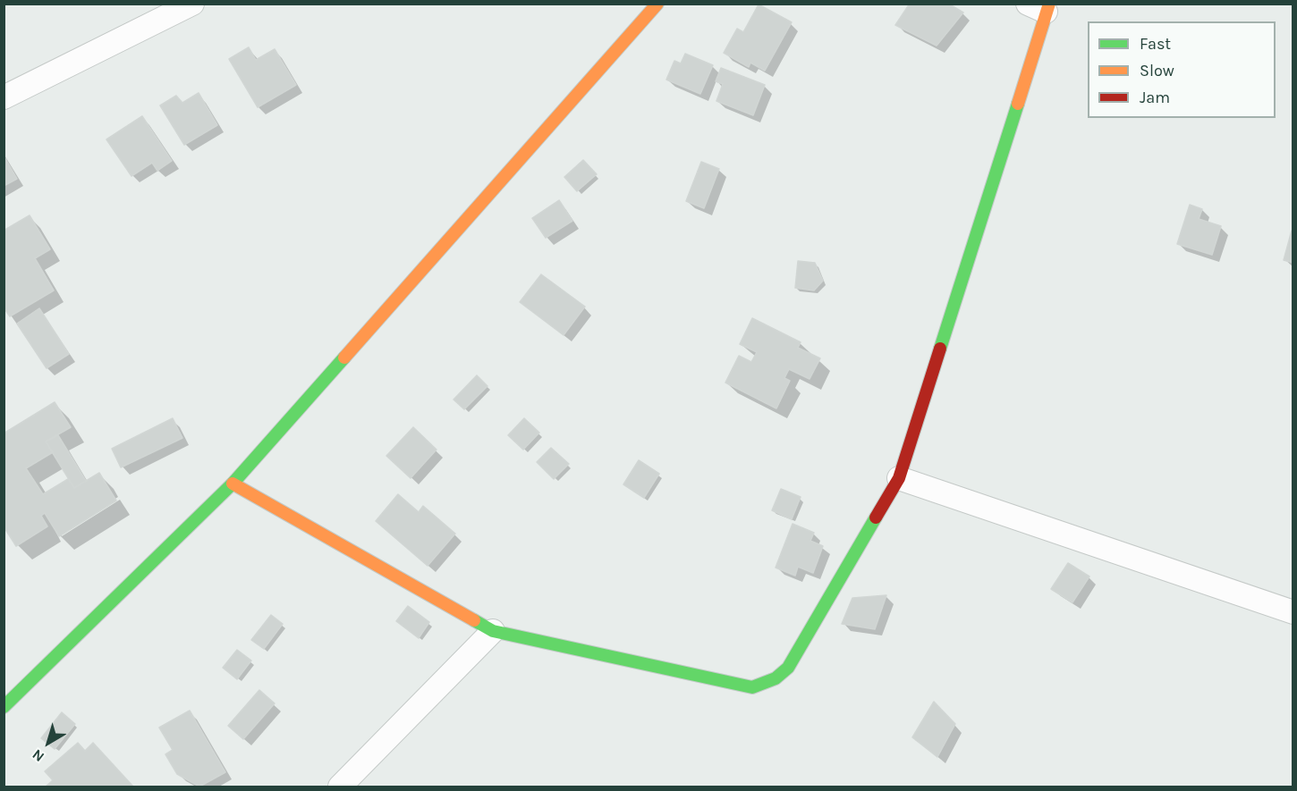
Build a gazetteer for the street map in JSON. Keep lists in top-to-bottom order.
{
  "legend": ["Fast", "Slow", "Jam"],
  "north": "bottom left"
}
